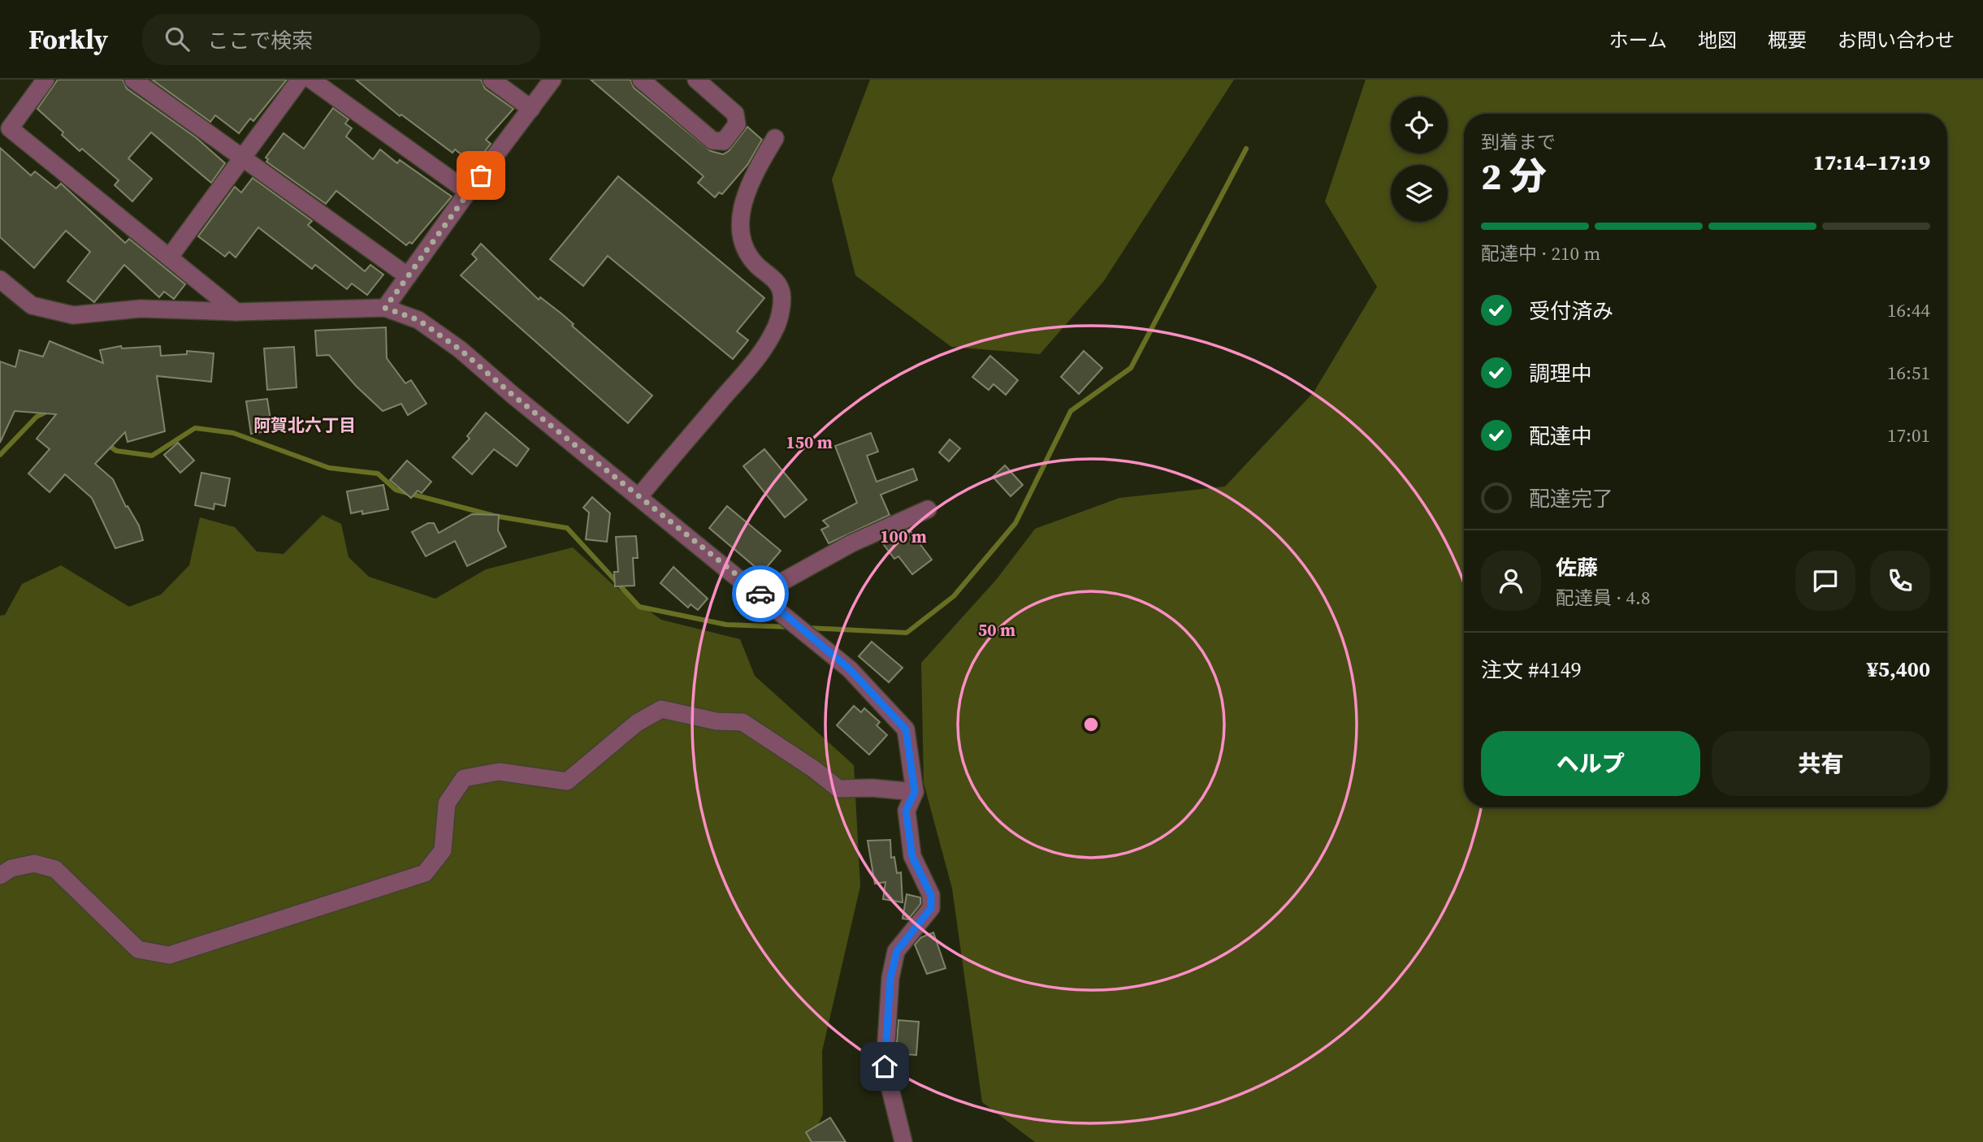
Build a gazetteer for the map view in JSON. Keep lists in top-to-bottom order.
{
  "districts": ["阿賀北六丁目"],
  "page": {
    "header": "Forkly",
    "search": "ここで検索",
    "nav": [
      "ホーム",
      "地図",
      "概要",
      "お問い合わせ"
    ],
    "heading": ["2 分", "到着まで", "17:14–17:19"],
    "panel": [
      "佐藤",
      "配達員 · 4.8",
      "注文 #4149",
      "¥5,400"
    ],
    "bar": "配達中 · 210 m",
    "list": [
      ["受付済み", "16:44"],
      ["調理中", "16:51"],
      ["配達中", "17:01"],
      "配達完了"
    ],
    "buttons": ["ヘルプ", "共有"]
  },
  "rings": ["150 m", "100 m", "50 m"]
}
